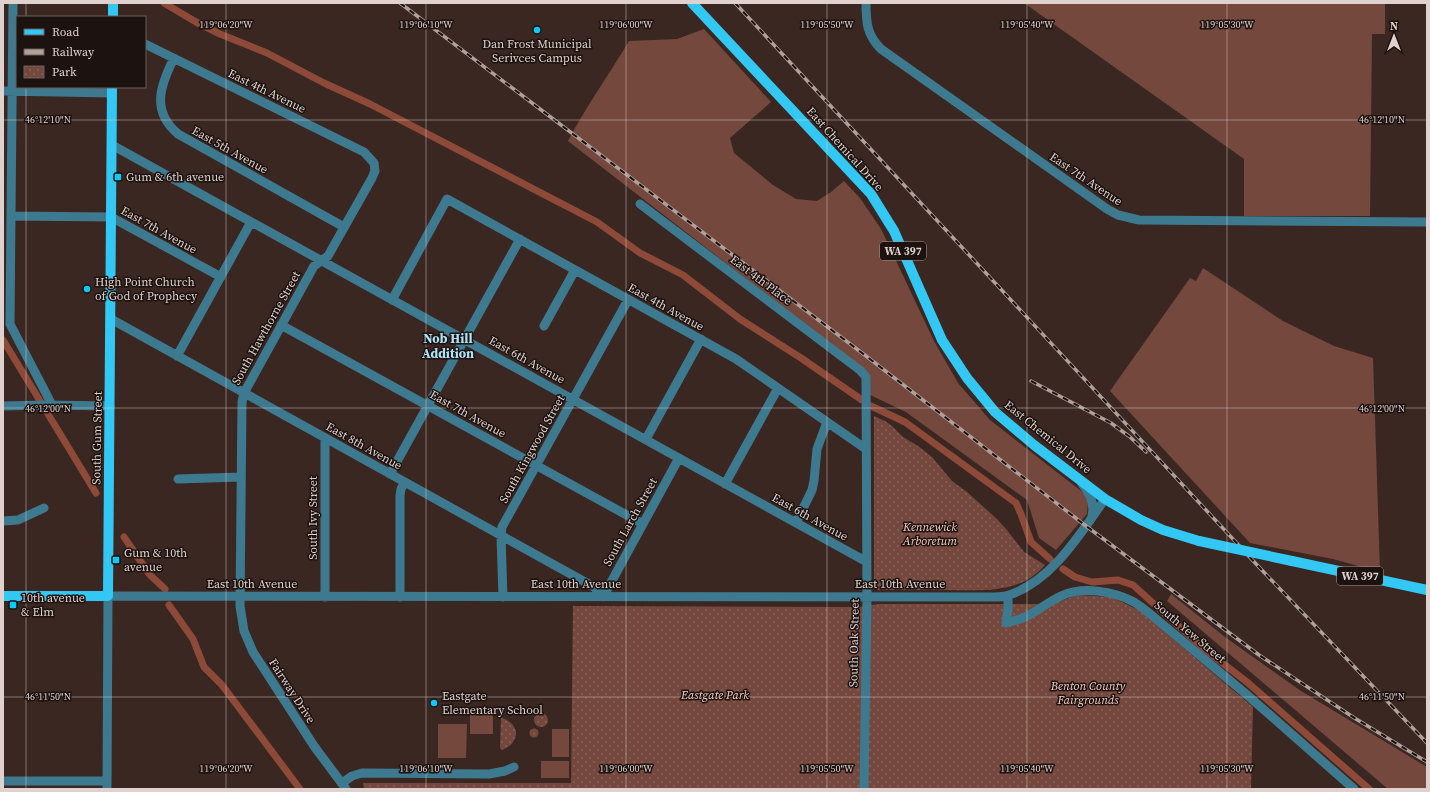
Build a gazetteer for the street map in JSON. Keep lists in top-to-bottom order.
{
  "streets": {
    "main road": [
      "East Chemical Drive",
      "WA 397",
      "South Gum Street",
      "East 10th Avenue"
    ],
    "street": [
      "East 4th Avenue",
      "East 5th Avenue",
      "East 7th Avenue",
      "East 4th Place",
      "South Hawthorne Street",
      "East 6th Avenue",
      "East 8th Avenue",
      "South Kingwood Street",
      "South Ivy Street",
      "South Larch Street",
      "South Yew Street",
      "South Oak Street",
      "Fairway Drive"
    ]
  },
  "crossings": [
    ["East 4th Avenue", "East 5th Avenue"],
    ["East 4th Avenue", "South Hawthorne Street"],
    ["East 4th Avenue", "East 6th Avenue"],
    ["East 4th Avenue", "South Kingwood Street"],
    ["East 4th Avenue", "South Oak Street"],
    ["East Chemical Drive", "East 10th Avenue"],
    ["East 5th Avenue", "South Hawthorne Street"],
    ["East 7th Avenue", "South Hawthorne Street"],
    ["East 7th Avenue", "South Gum Street"],
    ["East 7th Avenue", "South Kingwood Street"],
    ["East 7th Avenue", "South Larch Street"],
    ["East 4th Place", "South Oak Street"],
    ["South Hawthorne Street", "East 6th Avenue"],
    ["South Hawthorne Street", "East 8th Avenue"],
    ["South Hawthorne Street", "East 10th Avenue"],
    ["South Hawthorne Street", "Fairway Drive"],
    ["East 6th Avenue", "South Gum Street"],
    ["East 6th Avenue", "South Kingwood Street"],
    ["East 6th Avenue", "South Larch Street"],
    ["East 6th Avenue", "South Oak Street"],
    ["South Gum Street", "East 8th Avenue"],
    ["South Gum Street", "East 10th Avenue"],
    ["East 8th Avenue", "South Kingwood Street"],
    ["East 8th Avenue", "South Ivy Street"],
    ["East 8th Avenue", "South Larch Street"],
    ["East 8th Avenue", "East 10th Avenue"],
    ["South Kingwood Street", "East 10th Avenue"],
    ["South Ivy Street", "East 10th Avenue"],
    ["South Larch Street", "East 10th Avenue"],
    ["East 10th Avenue", "South Yew Street"],
    ["East 10th Avenue", "South Oak Street"],
    ["East 10th Avenue", "Fairway Drive"]
  ],
  "districts": ["Nob Hill Addition"],
  "parks": ["Kennewick Arboretum", "Benton County Fairgrounds", "Eastgate Park"],
  "places": {
    "other": ["Dan Frost Municipal Serivces Campus", "High Point Church of God of Prophecy", "Eastgate Elementary School"],
    "transit": ["Gum & 6th avenue", "Gum & 10th avenue", "10th avenue & Elm"]
  },
  "legend": ["Road", "Railway", "Park"],
  "north": "top",
  "coordinates": [
    "119°06'20\"W",
    "119°06'10\"W",
    "119°06'00\"W",
    "119°05'50\"W",
    "119°05'40\"W",
    "119°05'30\"W",
    "46°12'10\"N",
    "46°12'00\"N",
    "46°11'50\"N"
  ]
}
